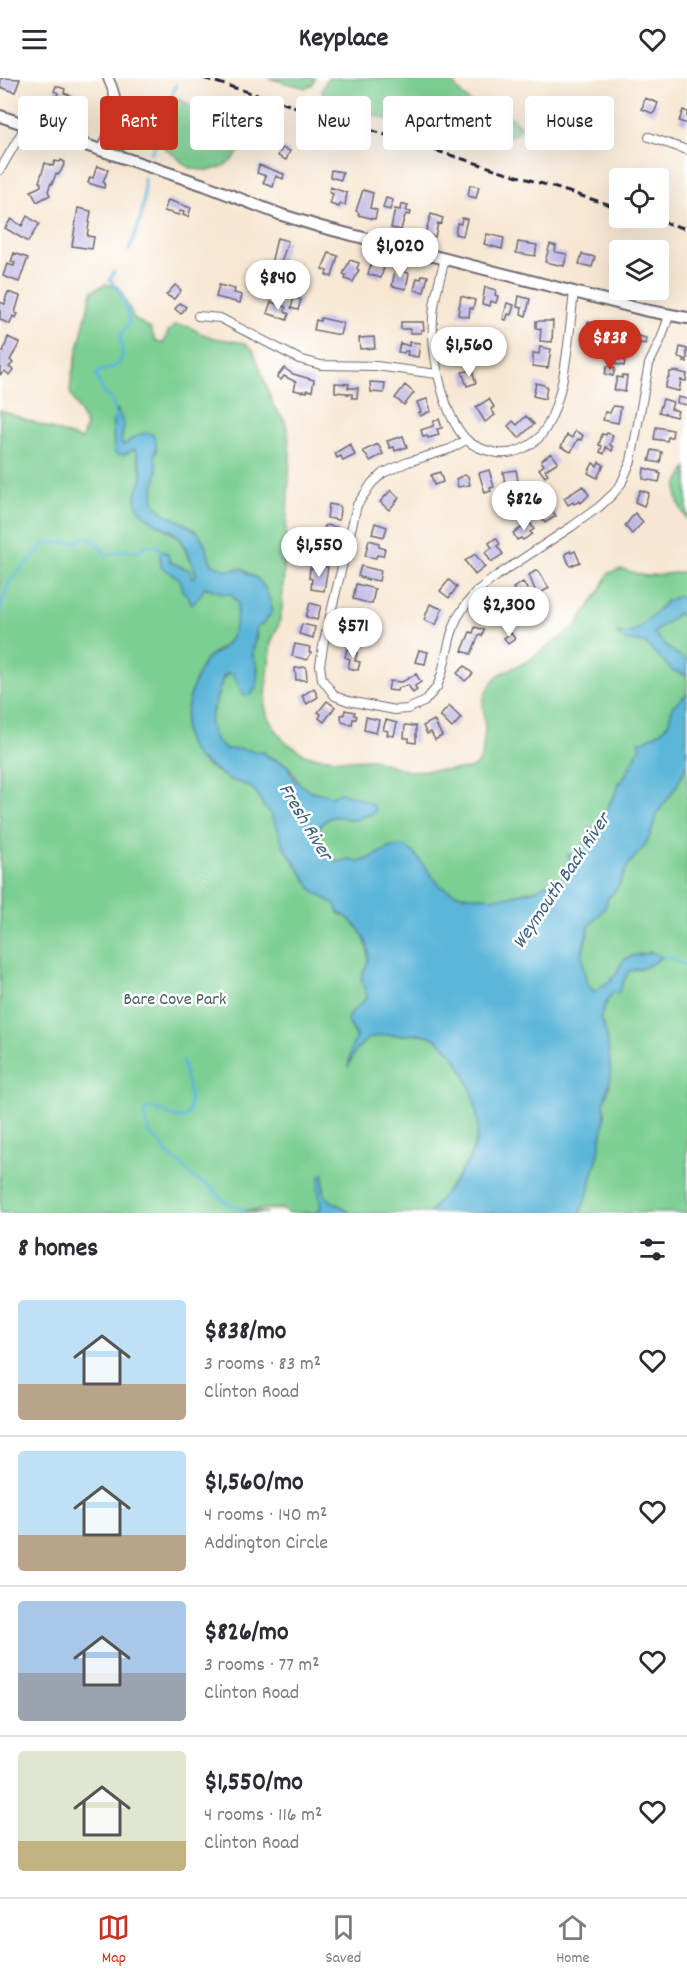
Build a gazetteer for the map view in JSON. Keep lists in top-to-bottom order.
{
  "water": ["Fresh River", "Weymouth Back River"],
  "parks": ["Bare Cove Park"],
  "page": {
    "header": "Keyplace",
    "chip": [
      "Buy",
      "Rent",
      "Filters",
      "New",
      "Apartment",
      "House"
    ],
    "price": [
      "$1,020",
      "$840",
      "$838",
      "$1,560",
      "$826",
      "$1,550",
      "$2,300",
      "$571"
    ],
    "heading": "8 homes",
    "list": [
      {
        "name": "$838/mo",
        "note": "3 rooms · 83 m² · Clinton Road"
      },
      {
        "name": "$1,560/mo",
        "note": "4 rooms · 140 m² · Addington Circle"
      },
      {
        "name": "$826/mo",
        "note": "3 rooms · 77 m² · Clinton Road"
      },
      {
        "name": "$1,550/mo",
        "note": "4 rooms · 116 m² · Clinton Road"
      }
    ],
    "tabs": ["Map", "Saved", "Home"]
  }
}
